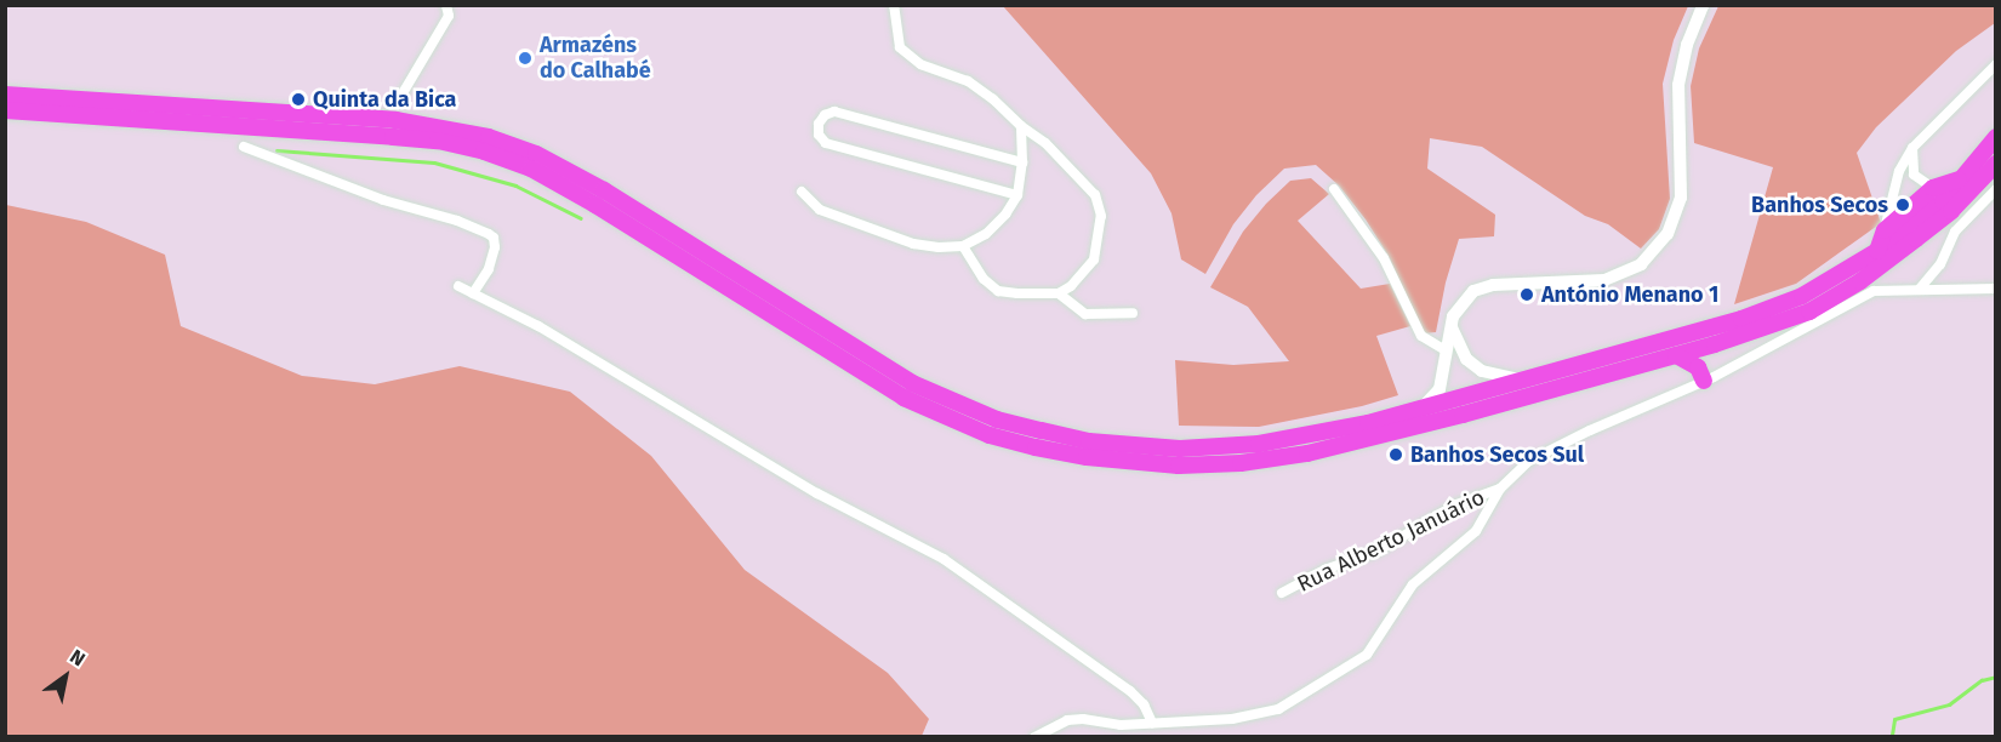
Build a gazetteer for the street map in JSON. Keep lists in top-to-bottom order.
{
  "streets": {
    "street": ["Rua Alberto Januário"]
  },
  "places": [
    "Armazéns do Calhabé",
    "Quinta da Bica",
    "Banhos Secos",
    "António Menano 1",
    "Banhos Secos Sul"
  ],
  "north": "top right"
}
